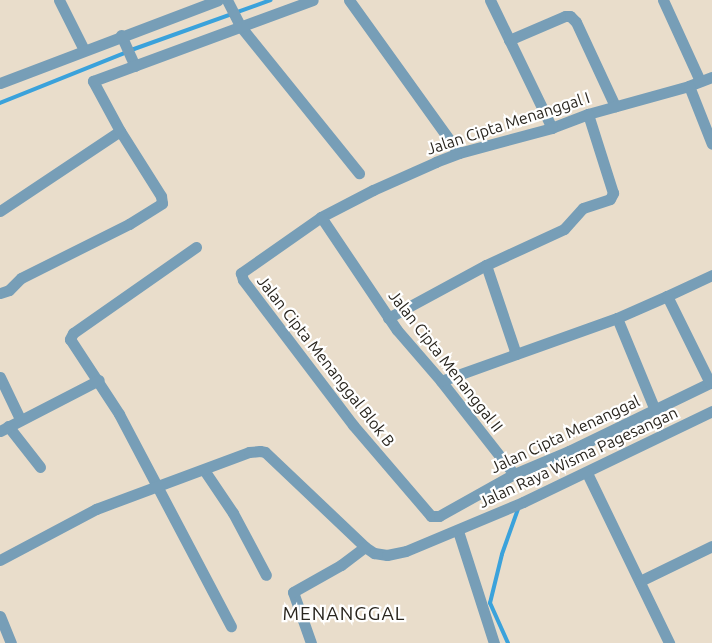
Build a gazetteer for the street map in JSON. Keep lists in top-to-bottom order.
{
  "streets": {
    "street": [
      "Jalan Cipta Menanggal I",
      "Jalan Cipta Menanggal Blok B",
      "Jalan Cipta Menanggal II",
      "Jalan Cipta Menanggal",
      "Jalan Raya Wisma Pagesangan"
    ]
  },
  "crossings": [
    ["Jalan Cipta Menanggal I", "Jalan Cipta Menanggal Blok B"],
    ["Jalan Cipta Menanggal I", "Jalan Cipta Menanggal II"],
    ["Jalan Cipta Menanggal Blok B", "Jalan Cipta Menanggal II"],
    ["Jalan Cipta Menanggal Blok B", "Jalan Cipta Menanggal"],
    ["Jalan Cipta Menanggal II", "Jalan Cipta Menanggal"]
  ],
  "districts": ["MENANGGAL"]
}
